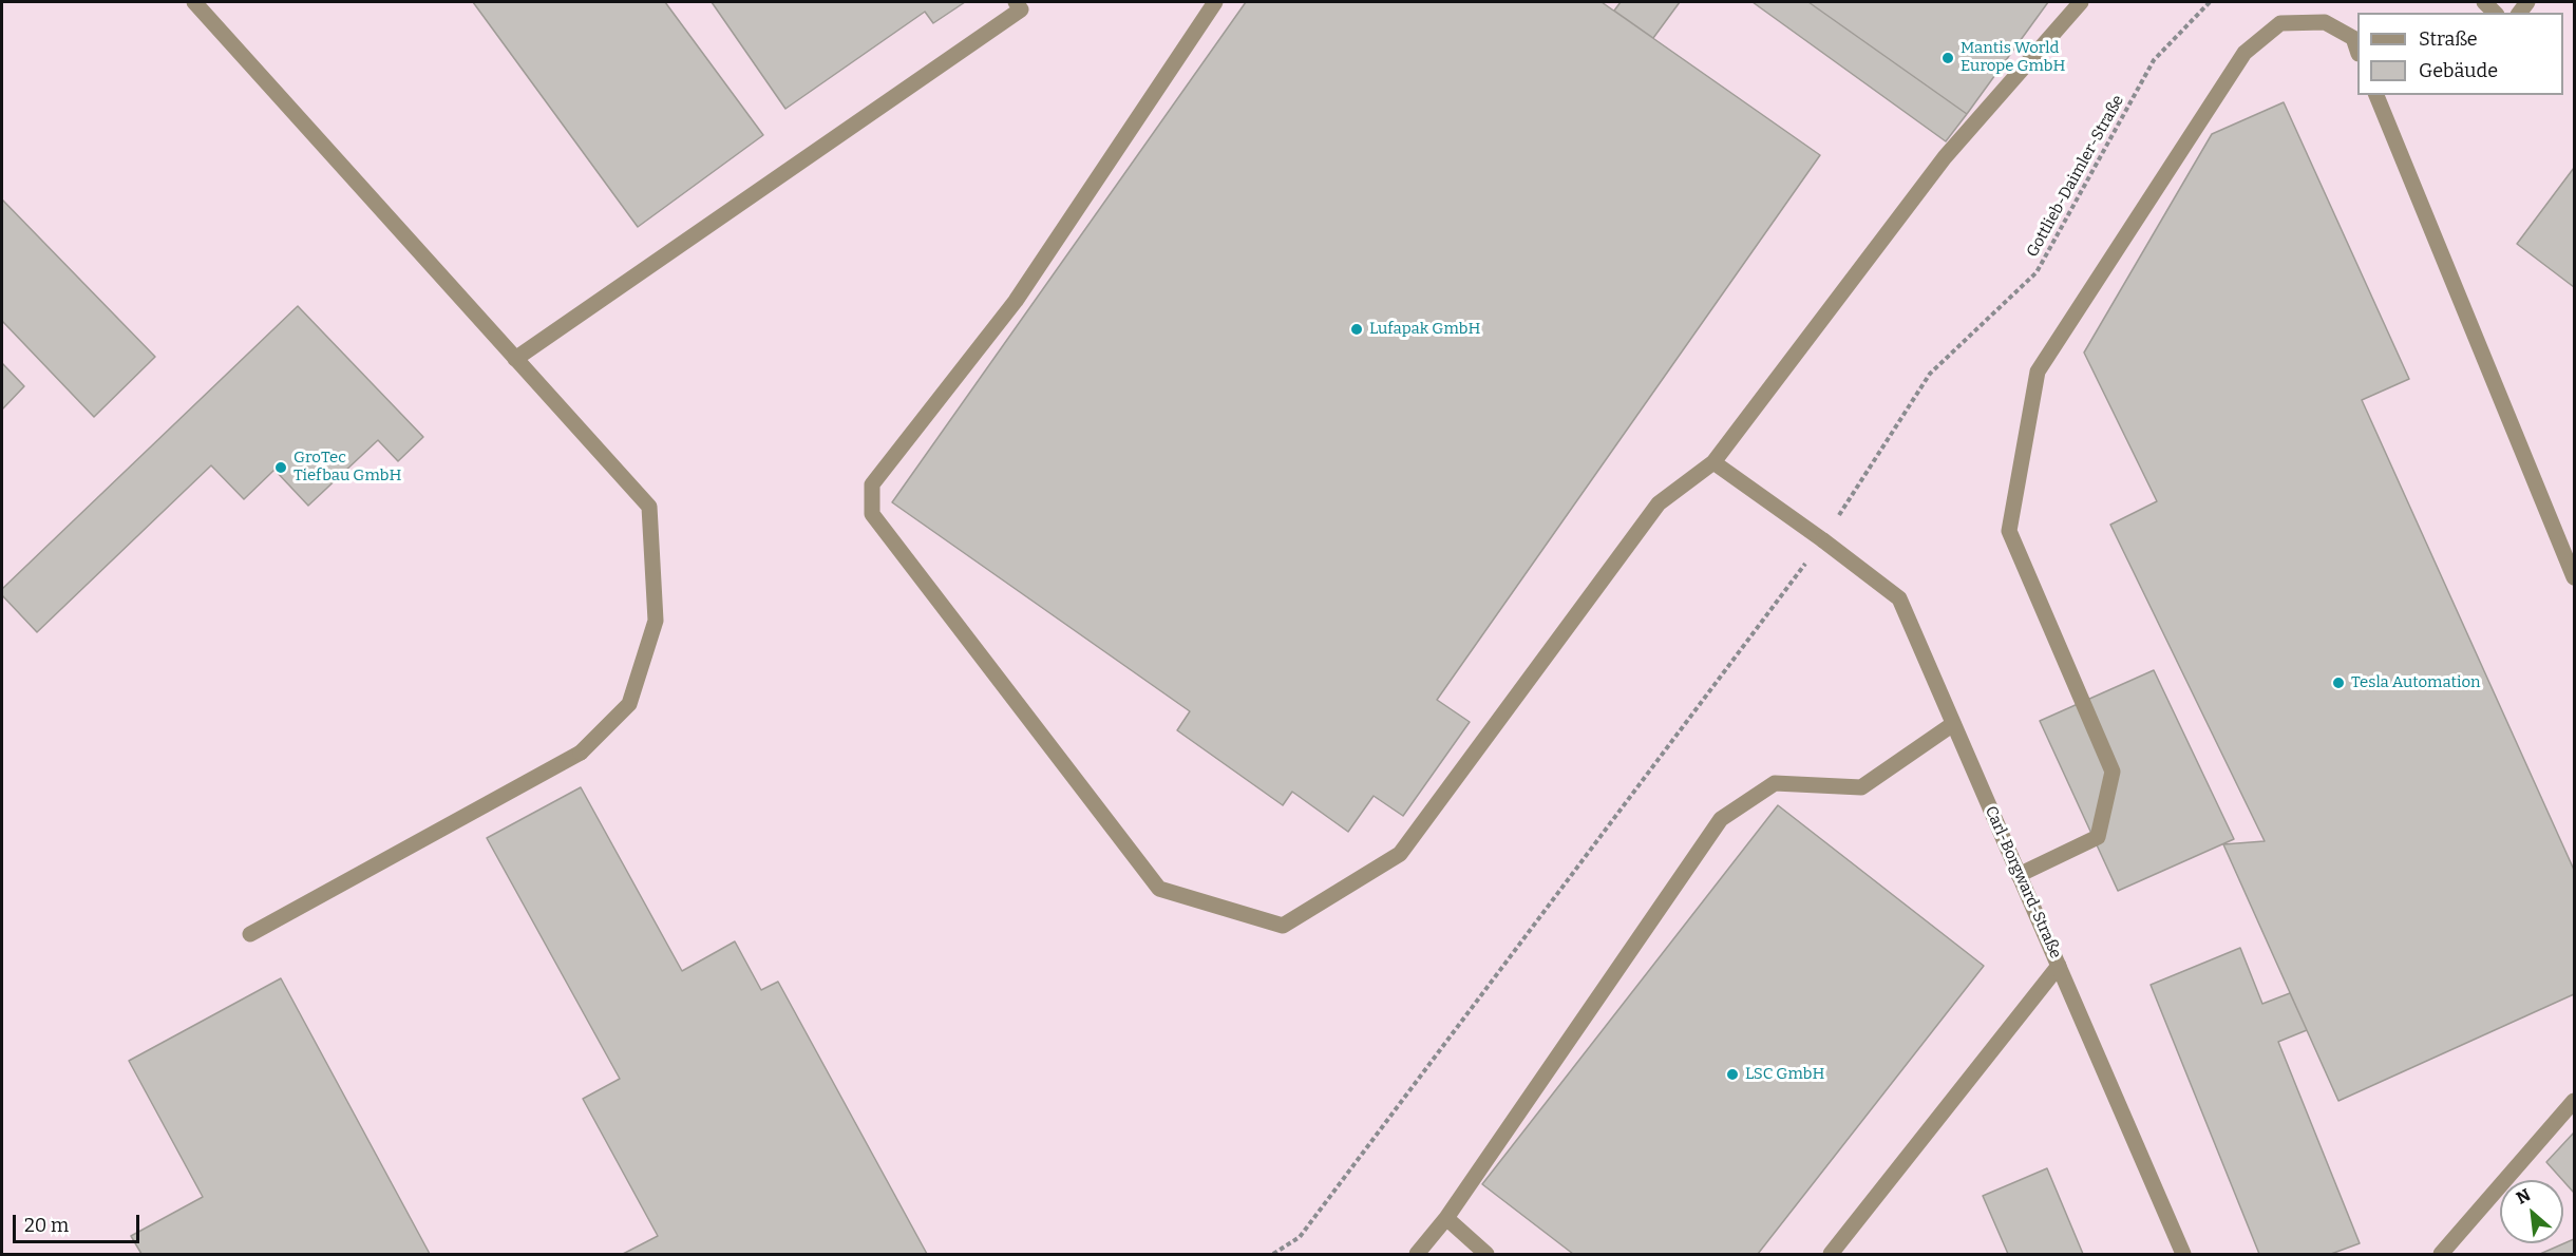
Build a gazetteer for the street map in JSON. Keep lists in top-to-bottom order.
{
  "streets": {
    "street": ["Carl-Borgward-Straße"],
    "path": ["Gottlieb-Daimler-Straße"]
  },
  "crossings": [
    ["Gottlieb-Daimler-Straße", "Carl-Borgward-Straße"]
  ],
  "places": [
    "Mantis World Europe GmbH",
    "Lufapak GmbH",
    "GroTec Tiefbau GmbH",
    "Tesla Automation",
    "LSC GmbH"
  ],
  "legend": ["Straße", "Gebäude"],
  "scale_bar": "20 m",
  "north": "top left"
}
